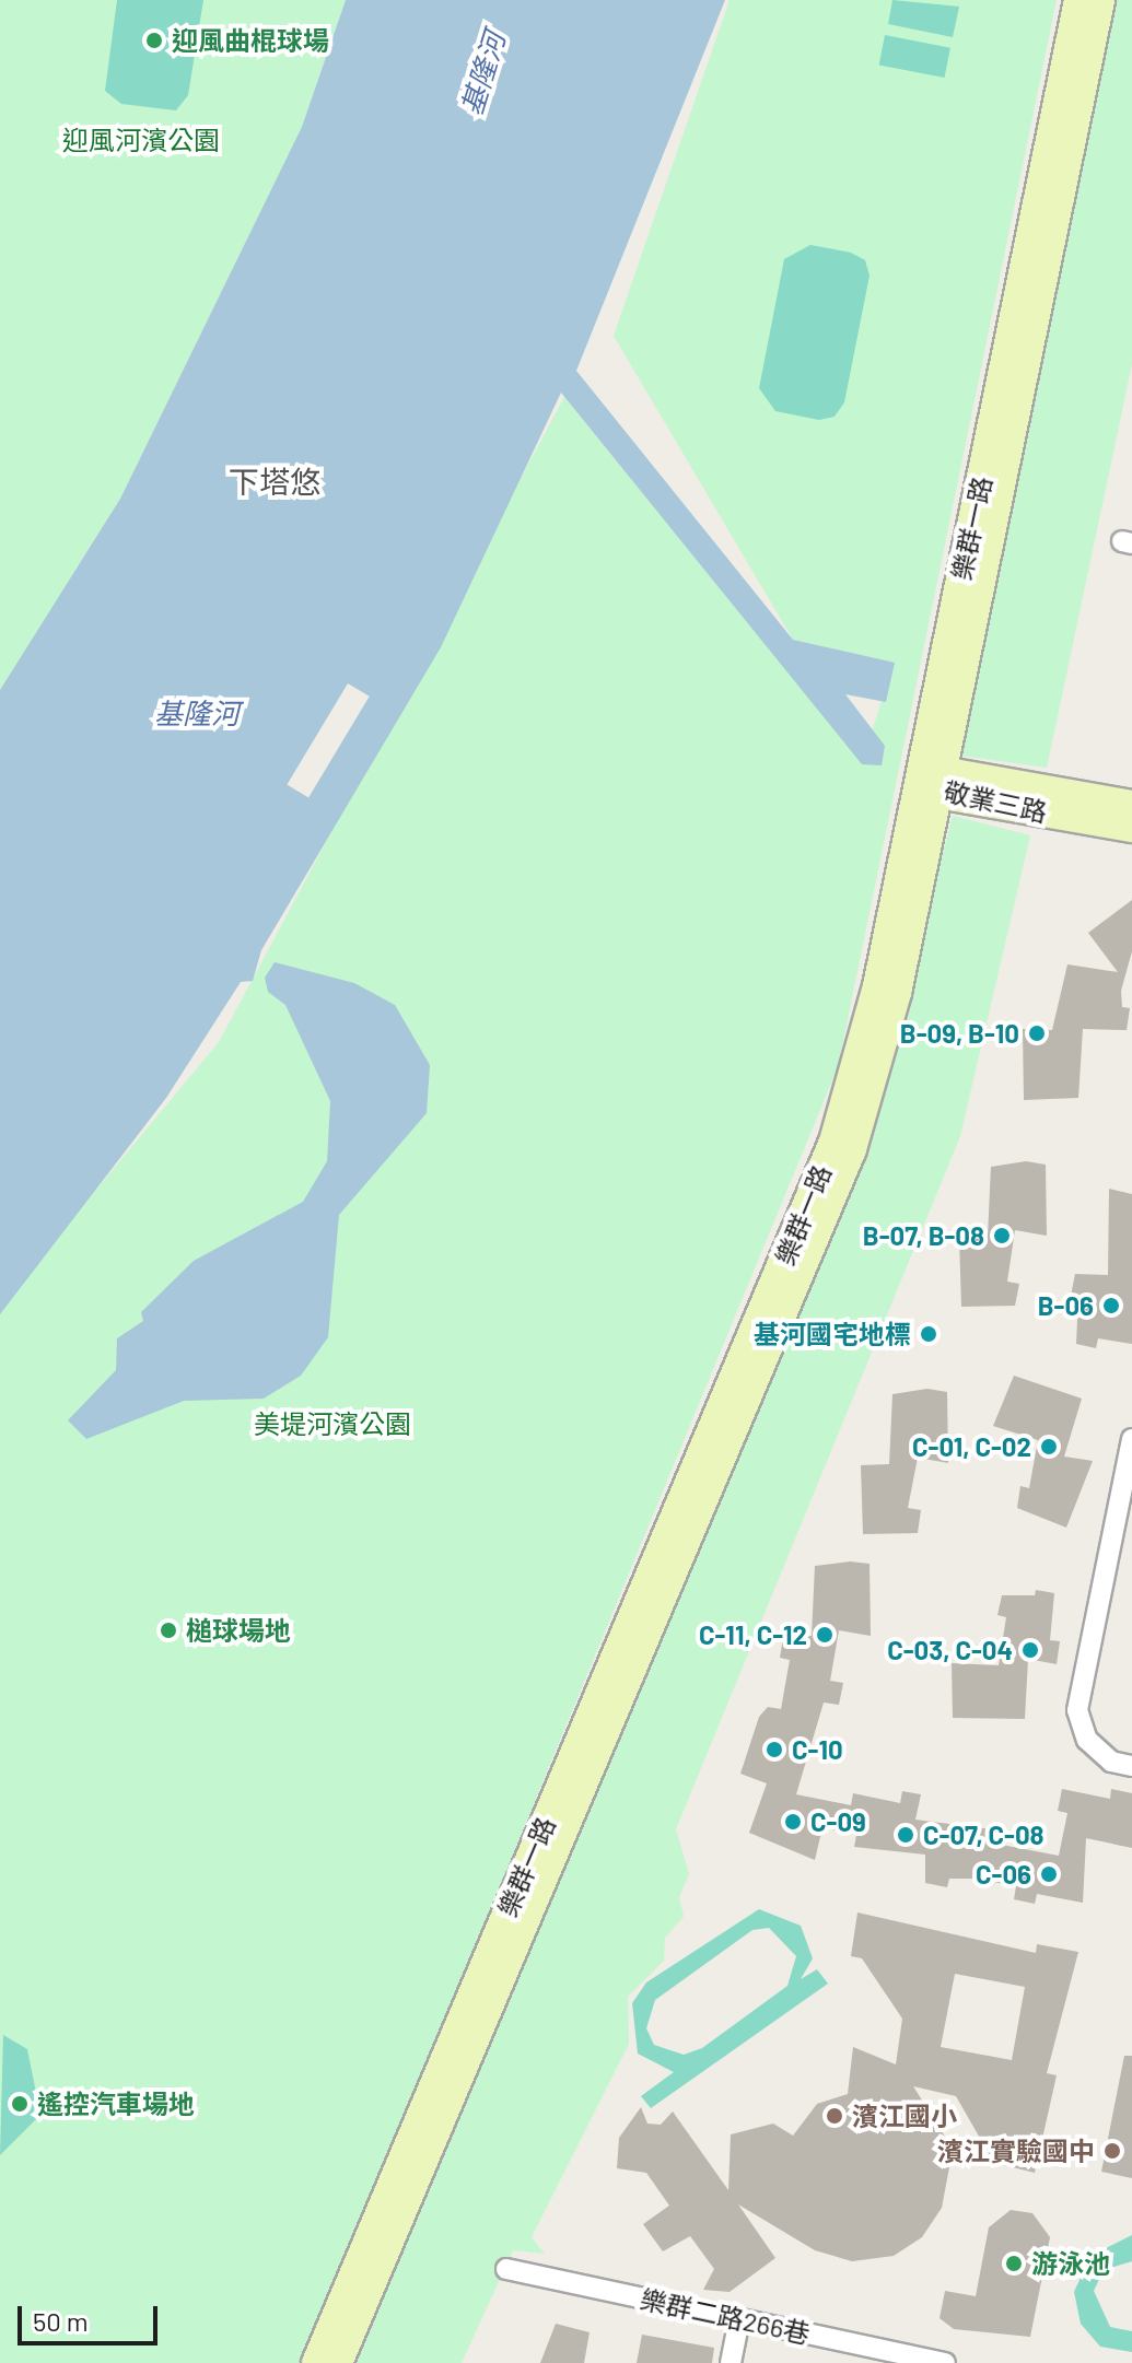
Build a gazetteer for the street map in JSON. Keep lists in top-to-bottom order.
{
  "streets": {
    "main road": ["樂群一路", "敬業三路"],
    "street": ["樂群二路266巷"]
  },
  "crossings": [
    ["樂群一路", "敬業三路"]
  ],
  "districts": ["下塔悠"],
  "water": ["基隆河"],
  "parks": ["迎風河濱公園", "美堤河濱公園"],
  "places": [
    "迎風曲棍球場",
    "B-09, B-10",
    "B-07, B-08",
    "B-06",
    "基河國宅地標",
    "C-01, C-02",
    "槌球場地",
    "C-11, C-12",
    "C-03, C-04",
    "C-10",
    "C-09",
    "C-07, C-08",
    "C-06",
    "遙控汽車場地",
    "濱江國小",
    "濱江實驗國中",
    "游泳池"
  ],
  "scale_bar": "50 m"
}
